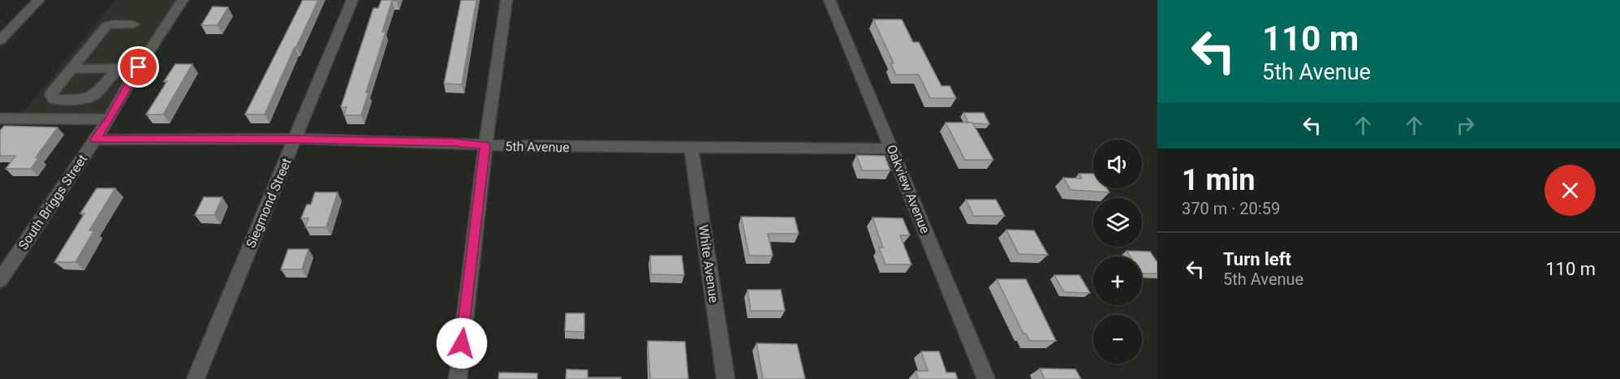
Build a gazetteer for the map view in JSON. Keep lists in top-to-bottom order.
{
  "streets": {
    "street": [
      "5th Avenue",
      "Oakview Avenue",
      "South Briggs Street",
      "Siegmond Street",
      "White Avenue"
    ]
  },
  "crossings": [
    ["5th Avenue", "Oakview Avenue"],
    ["5th Avenue", "South Briggs Street"],
    ["5th Avenue", "Siegmond Street"],
    ["5th Avenue", "White Avenue"]
  ],
  "page": {
    "turn": ["110 m", "5th Avenue"],
    "map_buttons": ["+", "−"],
    "heading": ["1 min", "370 m · 20:59"],
    "list": [
      {
        "name": "Turn left",
        "note": "5th Avenue",
        "value": "110 m"
      }
    ]
  }
}
